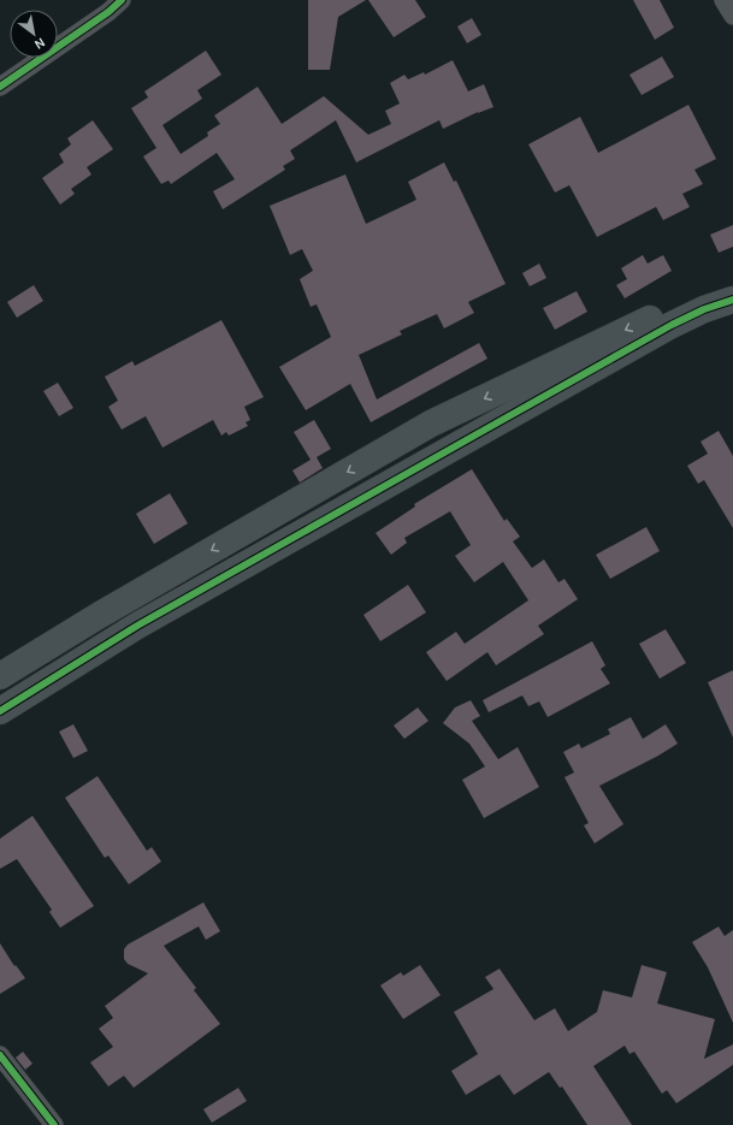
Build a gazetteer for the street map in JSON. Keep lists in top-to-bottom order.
{
  "north": "bottom right"
}
